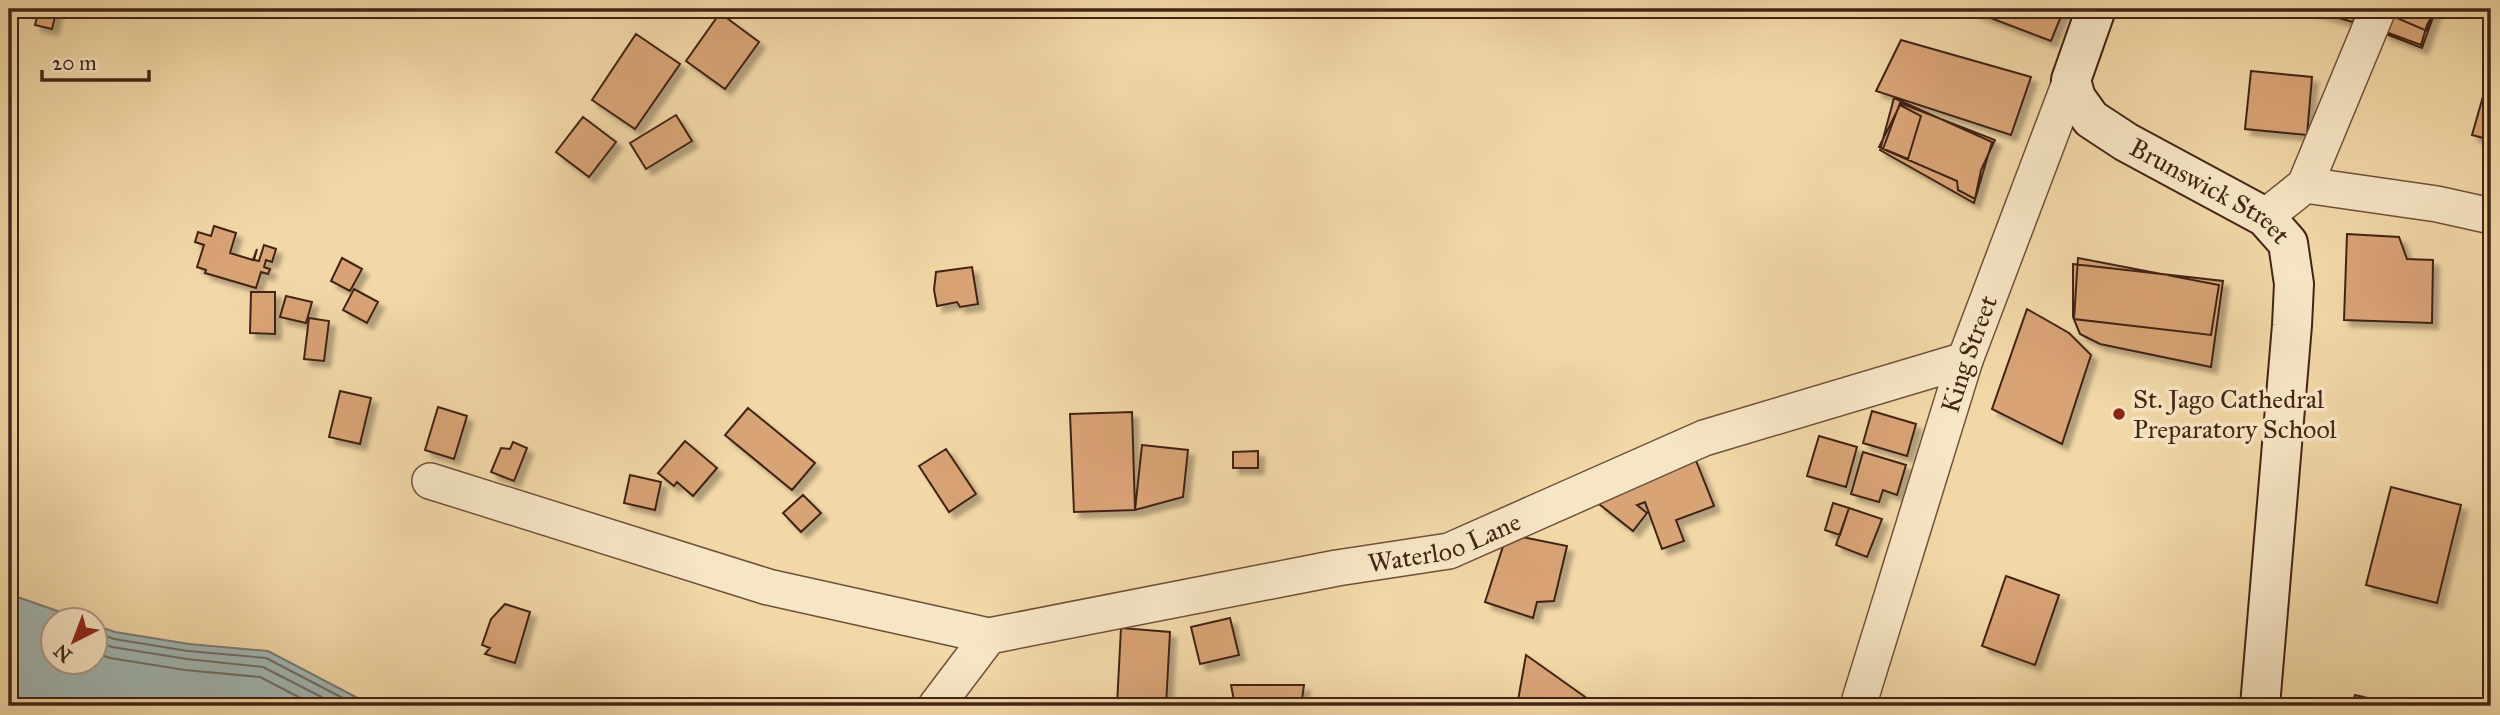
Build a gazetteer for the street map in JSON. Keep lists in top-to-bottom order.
{
  "streets": {
    "main road": ["Brunswick Street", "King Street"],
    "street": ["Waterloo Lane"]
  },
  "crossings": [
    ["Brunswick Street", "King Street"],
    ["King Street", "Waterloo Lane"]
  ],
  "places": ["St. Jago Cathedral Preparatory School"],
  "scale_bar": "20 m",
  "north": "bottom left"
}
